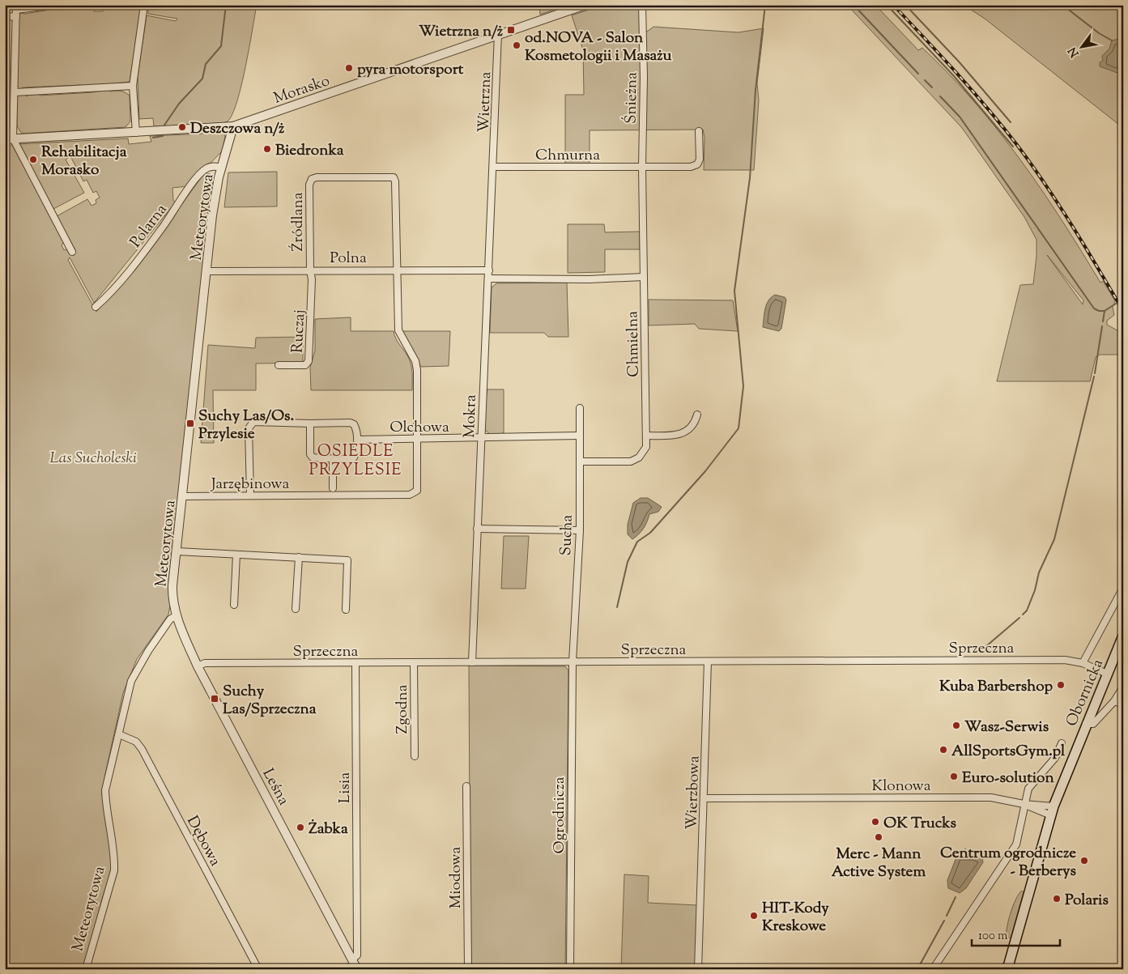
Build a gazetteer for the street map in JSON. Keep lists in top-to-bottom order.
{
  "streets": {
    "main road": ["Obornicka"],
    "street": [
      "Morasko",
      "Śnieżna",
      "Wietrzna",
      "Chmurna",
      "Meteorytowa",
      "Źródlana",
      "Polarna",
      "Polna",
      "Ruczaj",
      "Chmielna",
      "Mokra",
      "Olchowa",
      "Jarzębinowa",
      "Sucha",
      "Sprzeczna",
      "Zgodna",
      "Klonowa",
      "Leśna",
      "Lisia",
      "Wierzbowa",
      "Ogrodnicza",
      "Dębowa",
      "Miodowa"
    ]
  },
  "crossings": [
    ["Morasko", "Wietrzna"],
    ["Morasko", "Meteorytowa"],
    ["Śnieżna", "Chmurna"],
    ["Śnieżna", "Chmielna"],
    ["Wietrzna", "Chmurna"],
    ["Wietrzna", "Mokra"],
    ["Chmurna", "Chmielna"],
    ["Chmurna", "Mokra"],
    ["Meteorytowa", "Polarna"],
    ["Meteorytowa", "Polna"],
    ["Meteorytowa", "Jarzębinowa"],
    ["Meteorytowa", "Leśna"],
    ["Meteorytowa", "Dębowa"],
    ["Źródlana", "Polna"],
    ["Źródlana", "Ruczaj"],
    ["Polna", "Ruczaj"],
    ["Polna", "Mokra"],
    ["Chmielna", "Sucha"],
    ["Mokra", "Olchowa"],
    ["Mokra", "Sprzeczna"],
    ["Olchowa", "Jarzębinowa"],
    ["Olchowa", "Sucha"],
    ["Sucha", "Sprzeczna"],
    ["Sucha", "Ogrodnicza"],
    ["Sprzeczna", "Obornicka"],
    ["Sprzeczna", "Zgodna"],
    ["Sprzeczna", "Leśna"],
    ["Sprzeczna", "Lisia"],
    ["Sprzeczna", "Wierzbowa"],
    ["Sprzeczna", "Ogrodnicza"],
    ["Obornicka", "Klonowa"],
    ["Klonowa", "Wierzbowa"],
    ["Leśna", "Lisia"]
  ],
  "districts": ["OSIEDLE PRZYLESIE"],
  "parks": ["Las Sucholeski"],
  "places": {
    "transit": ["Wietrzna n/ż", "Suchy Las/Os. Przylesie", "Suchy Las/Sprzeczna"],
    "other": [
      "od.NOVA - Salon Kosmetologii i Masażu",
      "pyra motorsport",
      "Deszczowa n/ż",
      "Biedronka",
      "Rehabilitacja Morasko",
      "Kuba Barbershop",
      "Wasz-Serwis",
      "AllSportsGym.pl",
      "Euro-solution",
      "OK Trucks",
      "Żabka",
      "Merc - Mann Active System",
      "Centrum ogrodnicze - Berberys",
      "Polaris",
      "HIT-Kody Kreskowe"
    ]
  },
  "scale_bar": "100 m",
  "north": "bottom left"
}
